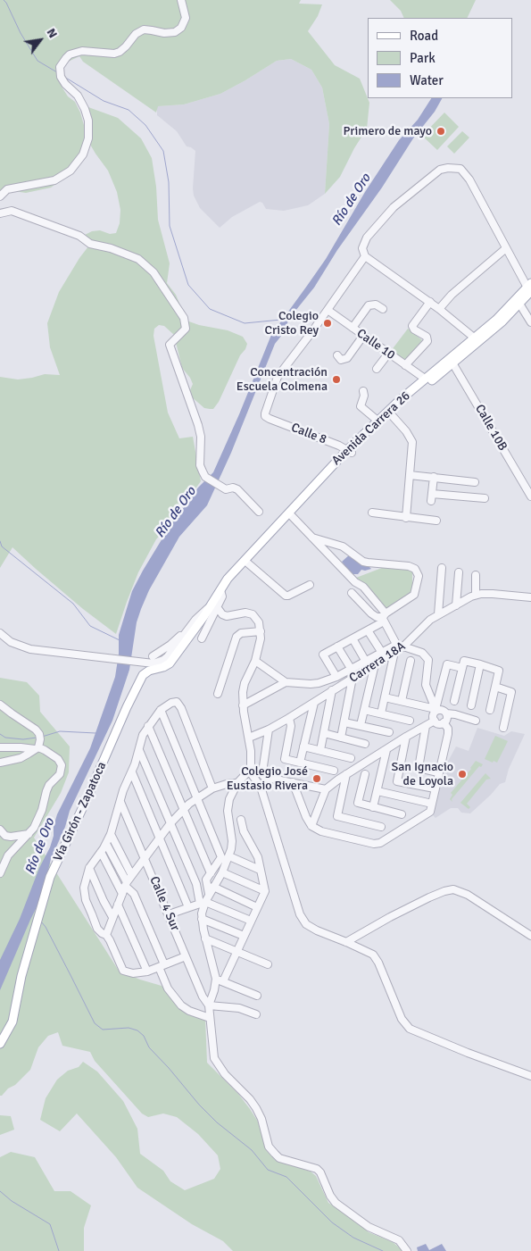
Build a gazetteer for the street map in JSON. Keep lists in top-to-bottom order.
{
  "streets": {
    "main road": ["Avenida Carrera 26", "Vía Girón - Zapatoca"],
    "street": [
      "Calle 10",
      "Calle 10B",
      "Calle 8",
      "Carrera 18A",
      "Calle 4 Sur"
    ]
  },
  "crossings": [
    ["Calle 10", "Avenida Carrera 26"],
    ["Calle 10", "Calle 8"],
    ["Calle 10B", "Avenida Carrera 26"],
    ["Avenida Carrera 26", "Calle 8"],
    ["Avenida Carrera 26", "Vía Girón - Zapatoca"]
  ],
  "water": ["Río de Oro"],
  "places": [
    "Primero de mayo",
    "Colegio Cristo Rey",
    "Concentración Escuela Colmena",
    "San Ignacio de Loyola",
    "Colegio José Eustasio Rivera"
  ],
  "legend": ["Road", "Park", "Water"],
  "north": "top right"
}
